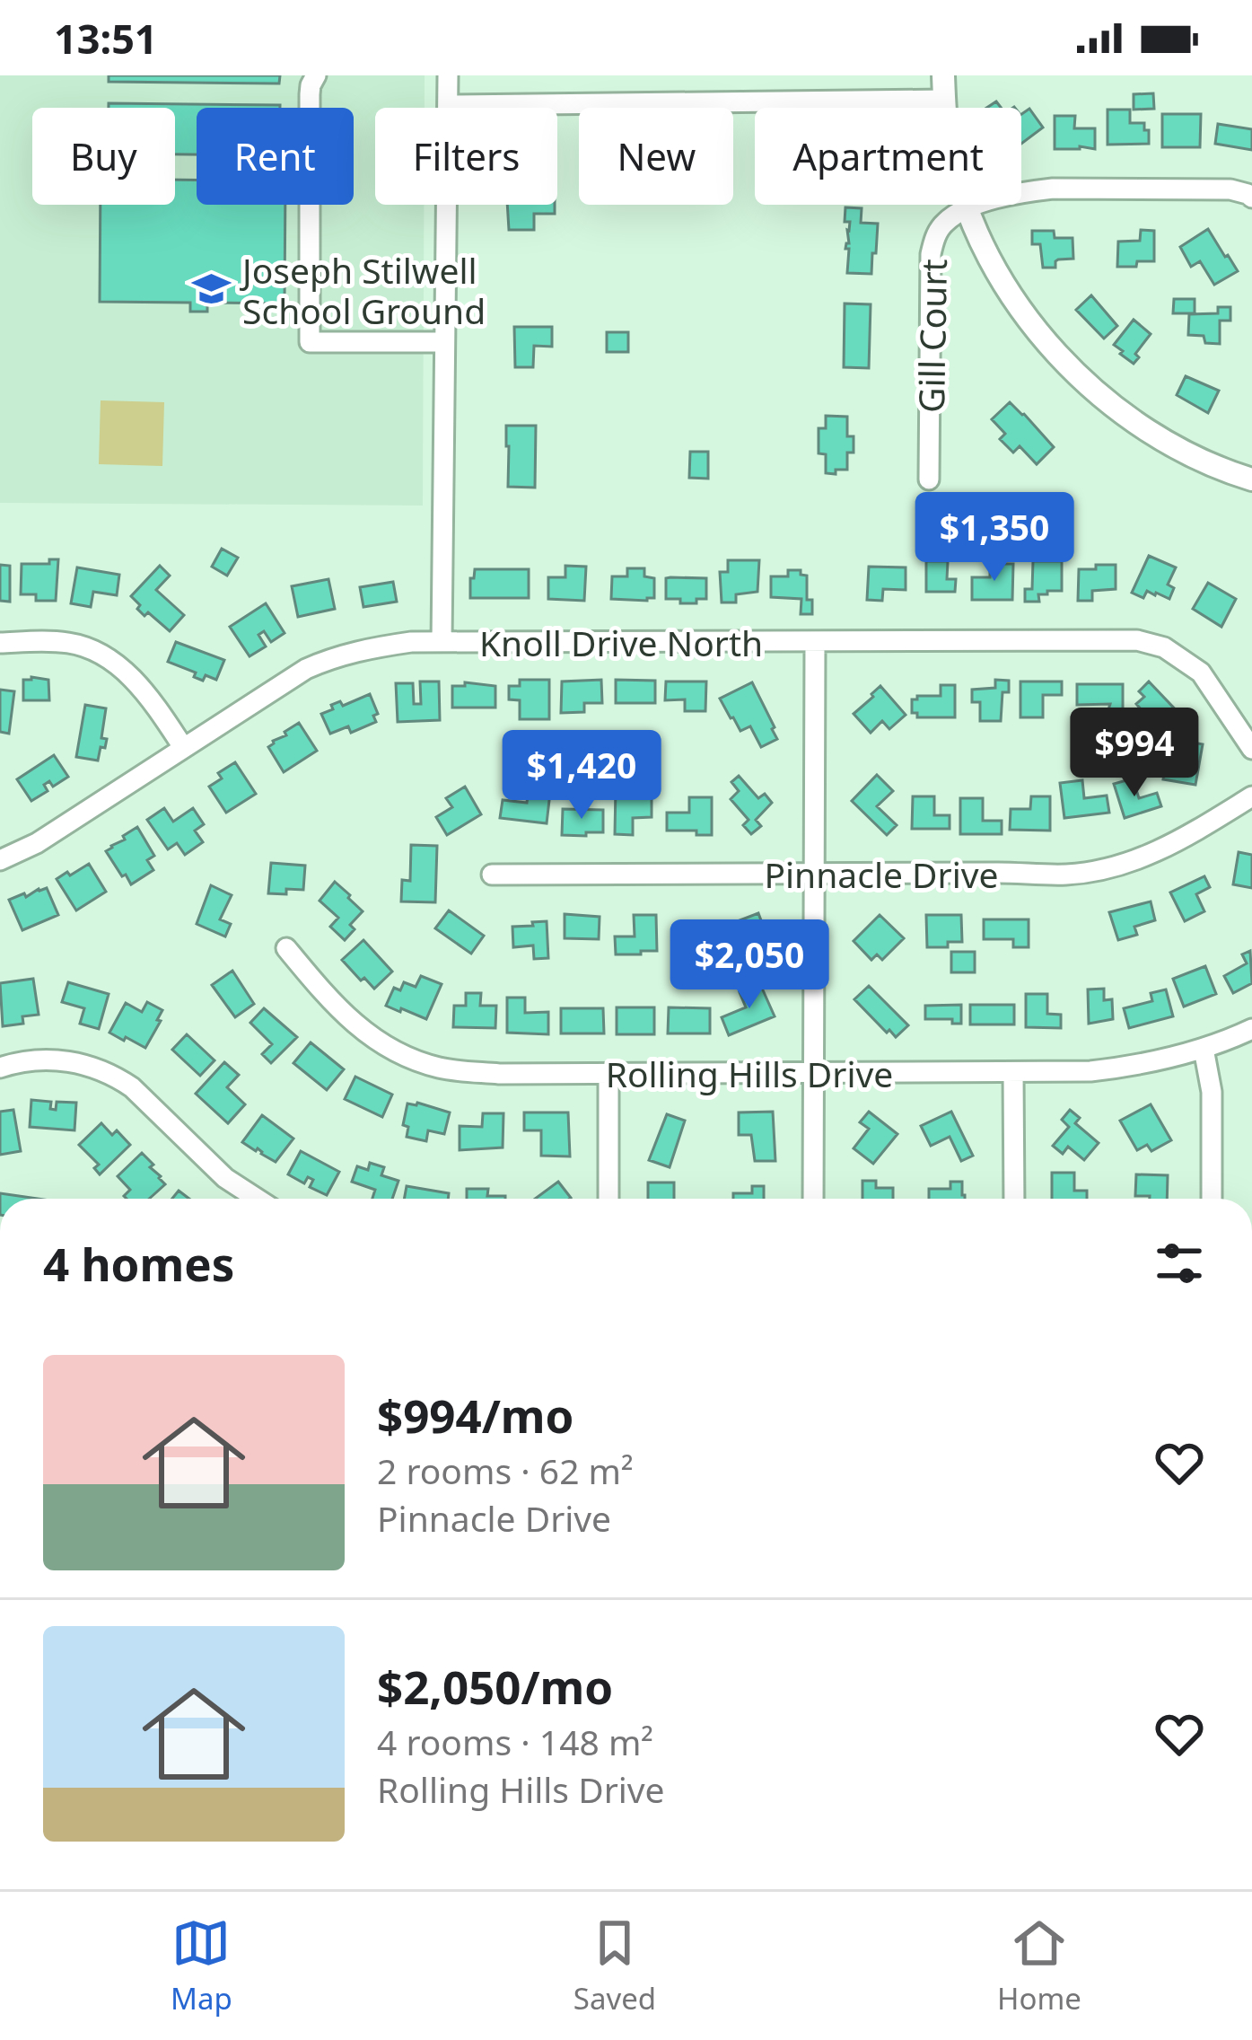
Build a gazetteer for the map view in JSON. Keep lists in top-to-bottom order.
{
  "streets": {
    "street": [
      "Gill Court",
      "Knoll Drive North",
      "Pinnacle Drive",
      "Rolling Hills Drive"
    ]
  },
  "places": {
    "school or university": ["Joseph Stilwell School Ground"]
  },
  "page": {
    "status": "13:51",
    "chip": [
      "Buy",
      "Rent",
      "Filters",
      "New",
      "Apartment"
    ],
    "price": [
      "$1,350",
      "$994",
      "$1,420",
      "$2,050"
    ],
    "heading": "4 homes",
    "list": [
      {
        "name": "$994/mo",
        "note": "2 rooms · 62 m² · Pinnacle Drive"
      },
      {
        "name": "$2,050/mo",
        "note": "4 rooms · 148 m² · Rolling Hills Drive"
      }
    ],
    "tabs": ["Map", "Saved", "Home"]
  }
}
